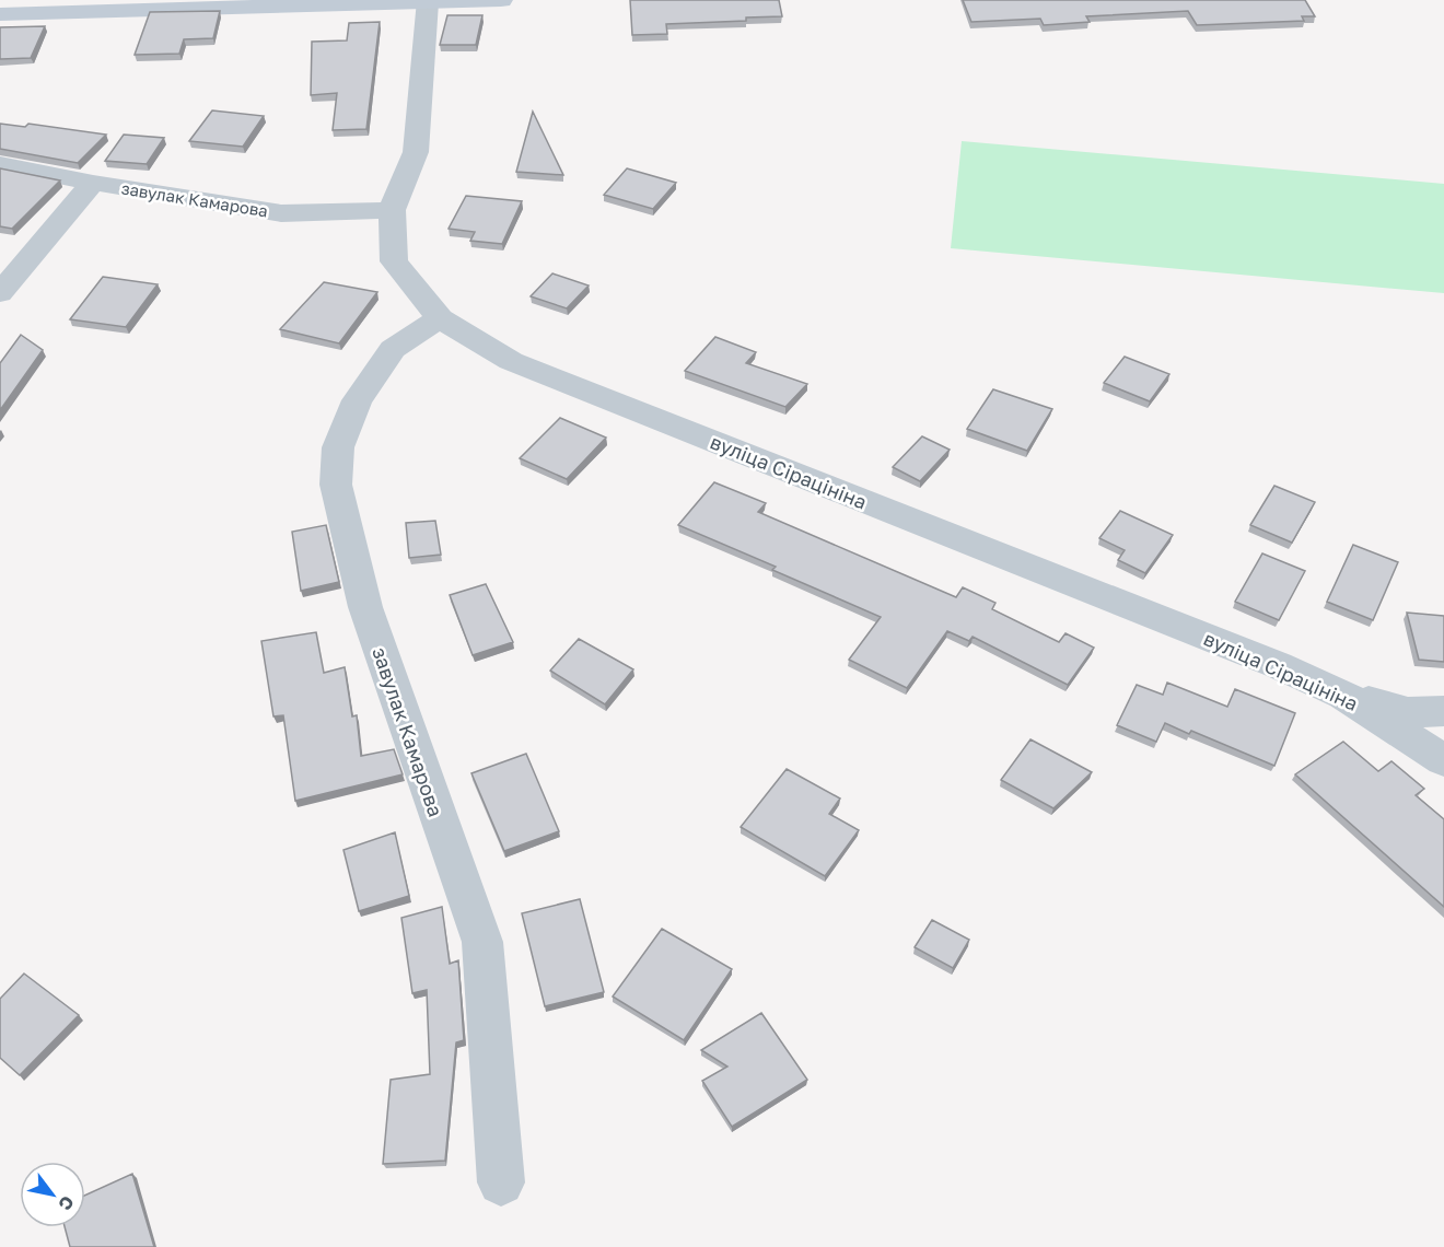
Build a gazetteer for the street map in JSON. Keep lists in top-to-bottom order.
{
  "streets": {
    "street": ["завулак Камарова", "вуліца Сірацініна"]
  },
  "crossings": [
    ["завулак Камарова", "вуліца Сірацініна"]
  ],
  "north": "bottom right"
}
